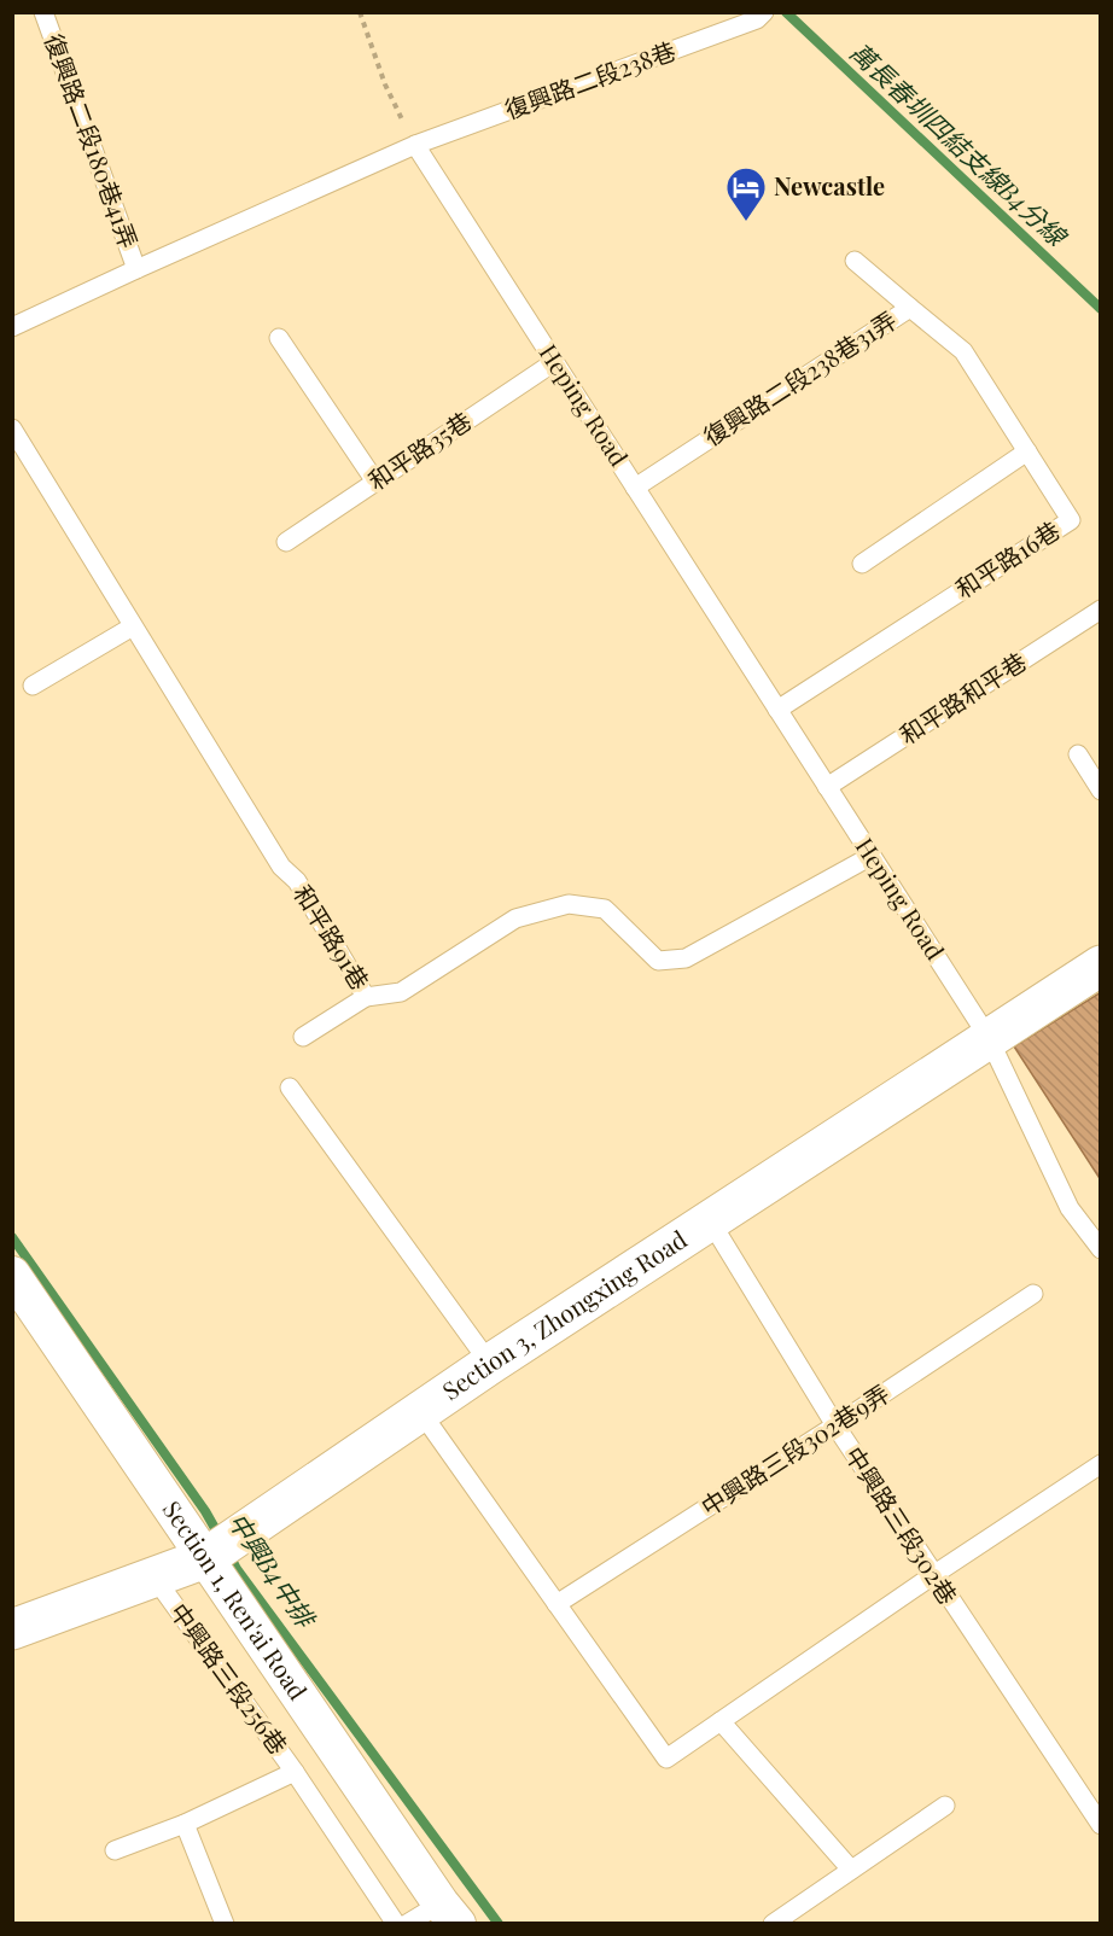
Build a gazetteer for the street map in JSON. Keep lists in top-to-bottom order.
{
  "streets": {
    "street": ["Section 3, Zhongxing Road", "Section 1, Ren'ai Road"],
    "lane": [
      "復興路二段238巷",
      "復興路二段180巷41弄",
      "復興路二段238巷31弄",
      "Heping Road",
      "和平路35巷",
      "和平路16巷",
      "和平路和平巷",
      "和平路91巷",
      "中興路三段302巷9弄",
      "中興路三段302巷",
      "中興路三段256巷"
    ]
  },
  "crossings": [
    ["復興路二段238巷", "Heping Road"],
    ["復興路二段238巷31弄", "Heping Road"],
    ["復興路二段238巷31弄", "和平路16巷"],
    ["Heping Road", "和平路35巷"],
    ["Heping Road", "和平路16巷"],
    ["Heping Road", "和平路和平巷"],
    ["Heping Road", "和平路91巷"],
    ["Heping Road", "Section 3, Zhongxing Road"],
    ["Section 3, Zhongxing Road", "中興路三段302巷"],
    ["Section 3, Zhongxing Road", "Section 1, Ren'ai Road"],
    ["Section 3, Zhongxing Road", "中興路三段256巷"],
    ["中興路三段302巷9弄", "中興路三段302巷"]
  ],
  "water": ["萬長春圳四結支線B4分線", "中興B4中排"],
  "places": {
    "hotel": ["Newcastle"]
  }
}
